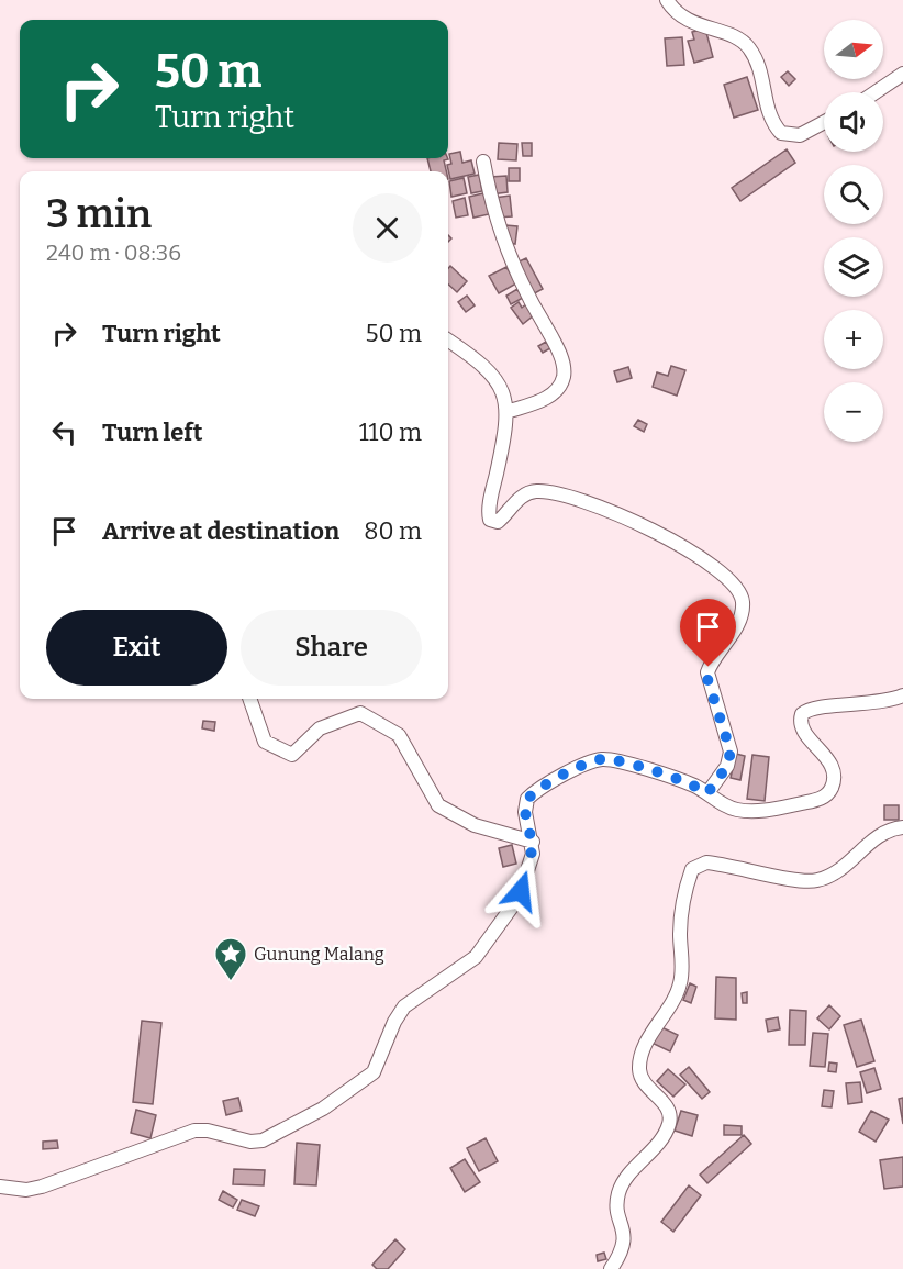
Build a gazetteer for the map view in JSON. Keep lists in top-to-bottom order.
{
  "places": {
    "place": ["Gunung Malang"]
  },
  "north": "right",
  "page": {
    "map_buttons": ["+", "−"],
    "turn": ["50 m", "Turn right"],
    "heading": ["3 min", "240 m · 08:36"],
    "list": [
      {
        "name": "Turn right",
        "value": "50 m"
      },
      {
        "name": "Turn left",
        "value": "110 m"
      },
      {
        "name": "Arrive at destination",
        "value": "80 m"
      }
    ],
    "buttons": ["Exit", "Share"]
  }
}
